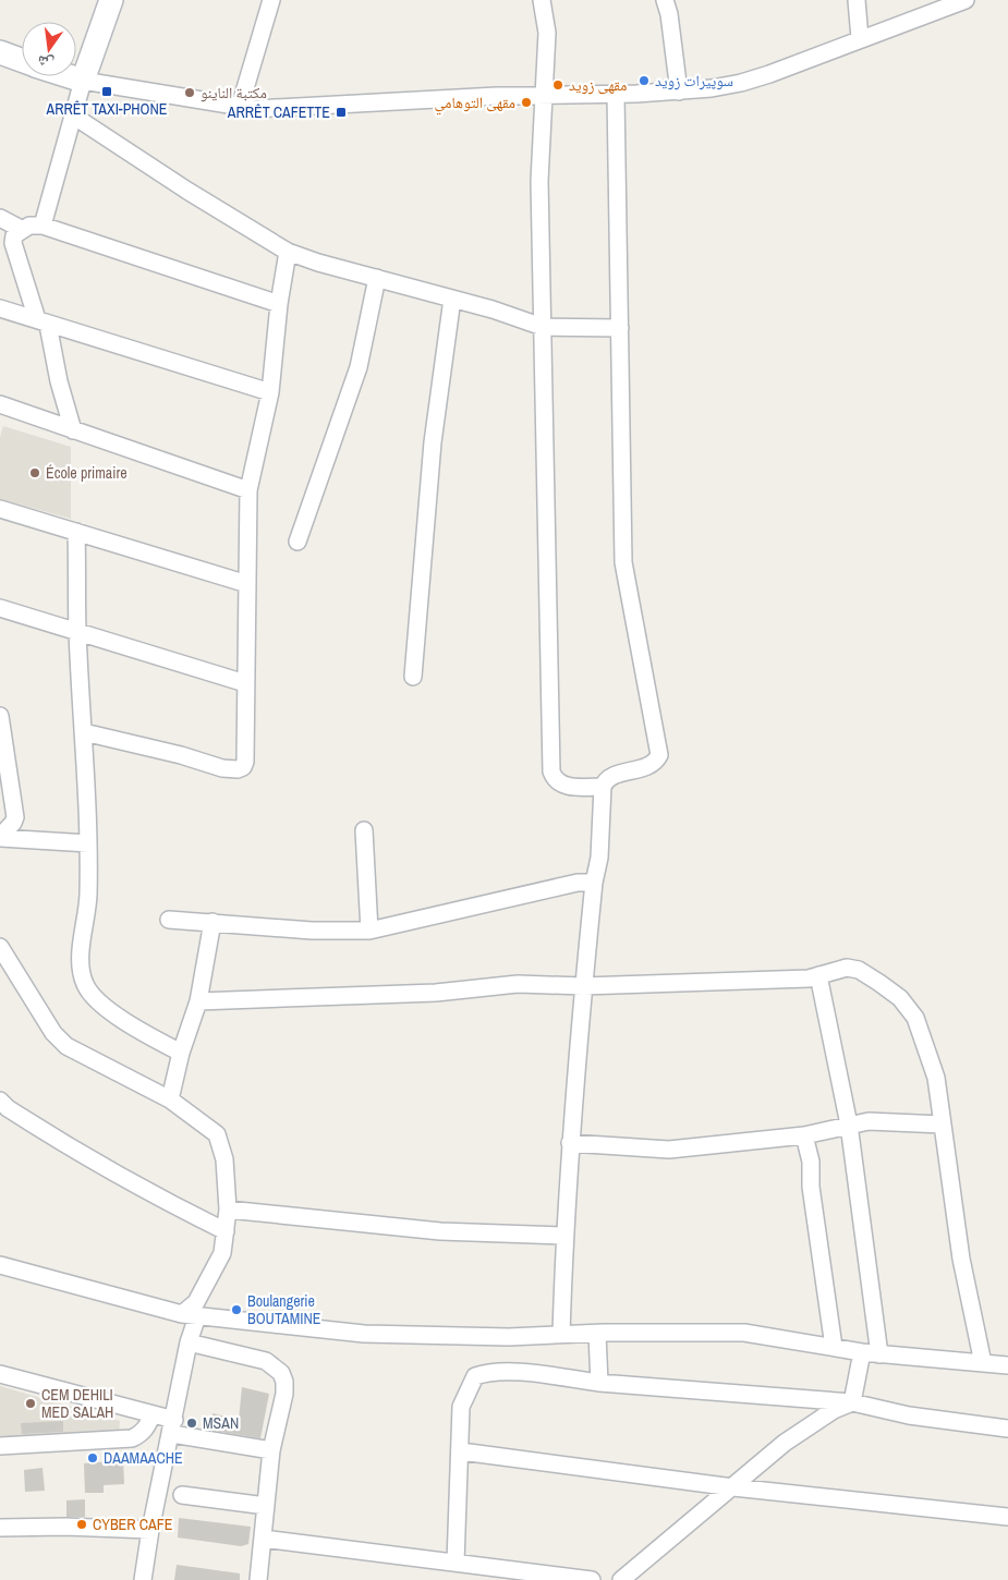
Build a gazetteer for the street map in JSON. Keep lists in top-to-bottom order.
{
  "places": {
    "other": [
      "سوپيرات زويد",
      "مقهى زويد",
      "مكتبة الناينو",
      "مقهى التوهامي",
      "École primaire",
      "Boulangerie BOUTAMINE",
      "CEM DEHILI MED SALAH",
      "MSAN",
      "DAAMAACHE",
      "CYBER CAFE"
    ],
    "transit": ["ARRÊT TAXI-PHONE", "ARRÊT CAFETTE"]
  },
  "north": "bottom"
}
